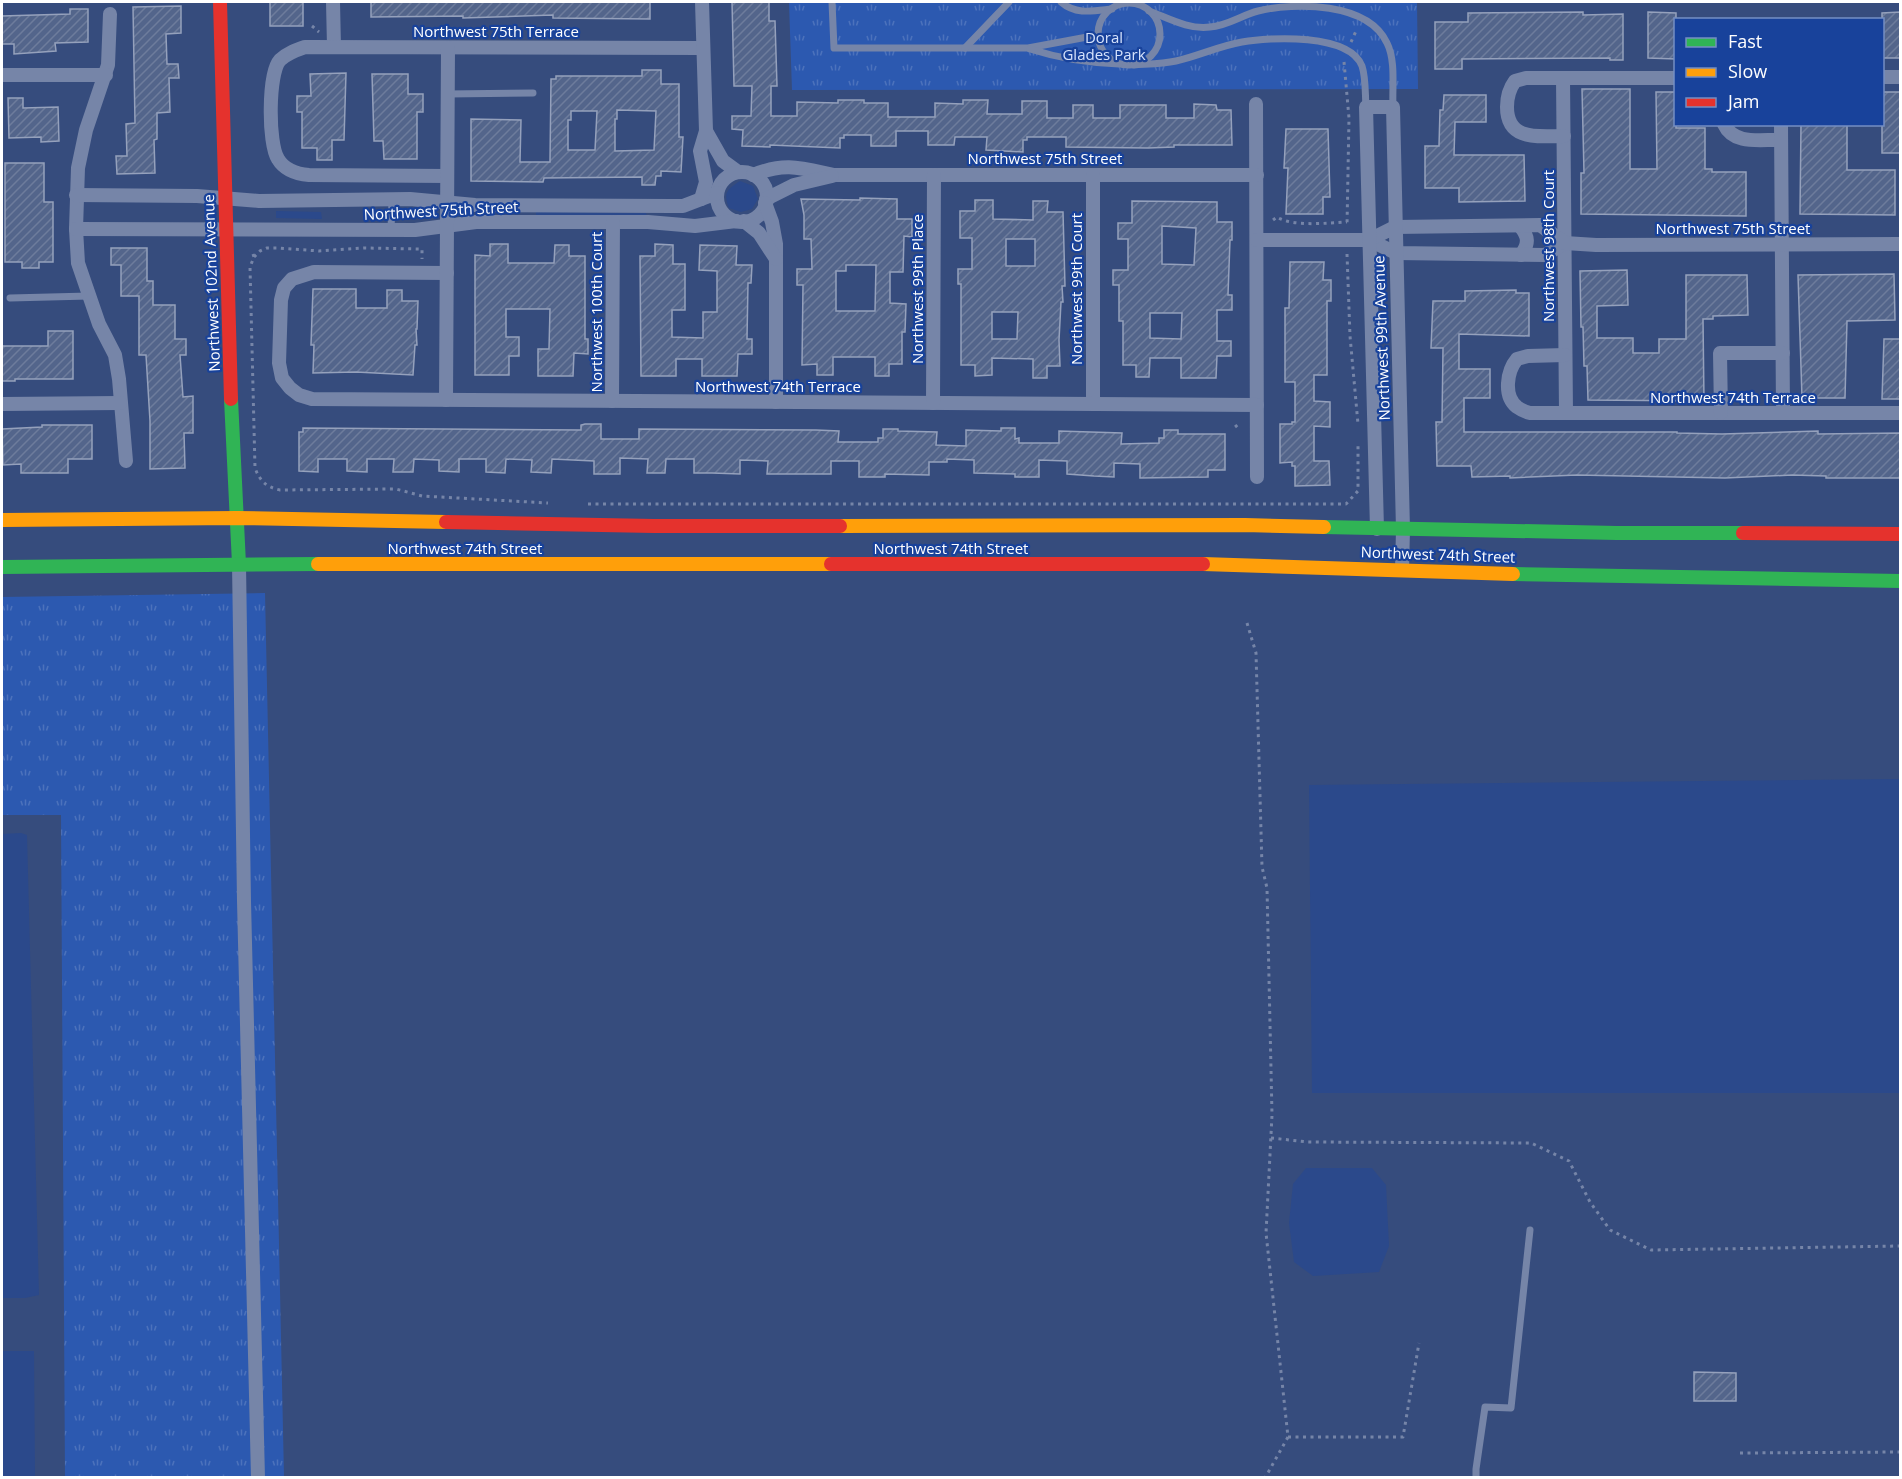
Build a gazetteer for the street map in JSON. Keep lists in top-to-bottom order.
{
  "streets": {
    "main road": ["Northwest 102nd Avenue", "Northwest 74th Street"],
    "street": [
      "Northwest 75th Terrace",
      "Northwest 75th Street",
      "Northwest 98th Court",
      "Northwest 99th Place",
      "Northwest 99th Court",
      "Northwest 100th Court",
      "Northwest 99th Avenue",
      "Northwest 74th Terrace"
    ]
  },
  "crossings": [
    ["Northwest 75th Street", "Northwest 98th Court"],
    ["Northwest 75th Street", "Northwest 102nd Avenue"],
    ["Northwest 75th Street", "Northwest 99th Place"],
    ["Northwest 75th Street", "Northwest 99th Court"],
    ["Northwest 75th Street", "Northwest 100th Court"],
    ["Northwest 75th Street", "Northwest 99th Avenue"],
    ["Northwest 98th Court", "Northwest 74th Terrace"],
    ["Northwest 102nd Avenue", "Northwest 74th Street"],
    ["Northwest 99th Place", "Northwest 74th Terrace"],
    ["Northwest 99th Court", "Northwest 74th Terrace"],
    ["Northwest 100th Court", "Northwest 74th Terrace"],
    ["Northwest 99th Avenue", "Northwest 74th Street"]
  ],
  "parks": ["Doral Glades Park"],
  "legend": ["Fast", "Slow", "Jam"]
}
